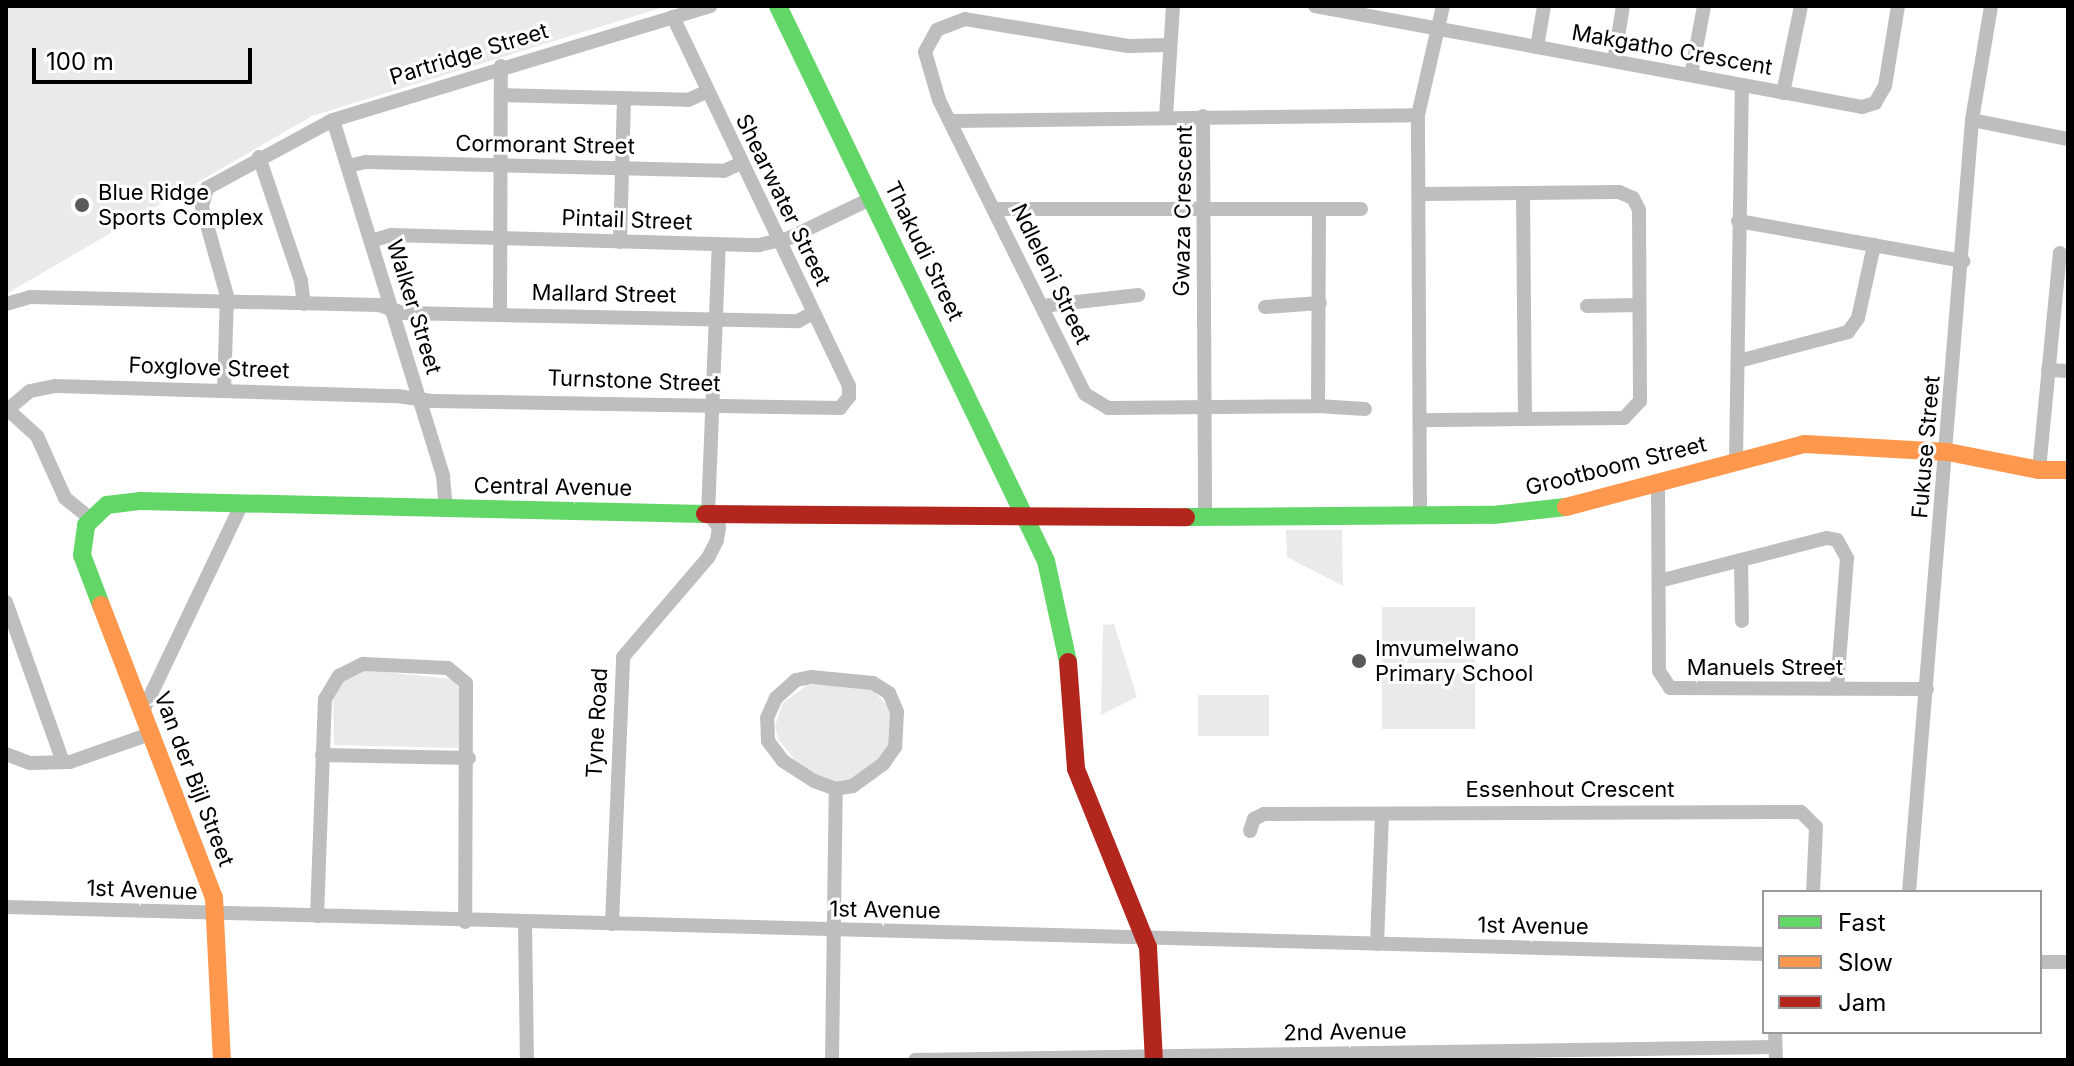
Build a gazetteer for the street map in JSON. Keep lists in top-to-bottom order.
{
  "streets": {
    "street": [
      "Makgatho Crescent",
      "Partridge Street",
      "Cormorant Street",
      "Shearwater Street",
      "Gwaza Crescent",
      "Pintail Street",
      "Thakudi Street",
      "Ndleleni Street",
      "Mallard Street",
      "Walker Street",
      "Foxglove Street",
      "Turnstone Street",
      "Fukuse Street",
      "Grootboom Street",
      "Central Avenue",
      "Manuels Street",
      "Tyne Road",
      "Van der Bijl Street",
      "Essenhout Crescent",
      "1st Avenue",
      "2nd Avenue"
    ]
  },
  "crossings": [
    ["Partridge Street", "Shearwater Street"],
    ["Partridge Street", "Mallard Street"],
    ["Partridge Street", "Walker Street"],
    ["Partridge Street", "Foxglove Street"],
    ["Cormorant Street", "Shearwater Street"],
    ["Cormorant Street", "Walker Street"],
    ["Shearwater Street", "Pintail Street"],
    ["Shearwater Street", "Mallard Street"],
    ["Shearwater Street", "Turnstone Street"],
    ["Gwaza Crescent", "Ndleleni Street"],
    ["Gwaza Crescent", "Grootboom Street"],
    ["Pintail Street", "Thakudi Street"],
    ["Pintail Street", "Walker Street"],
    ["Thakudi Street", "Grootboom Street"],
    ["Thakudi Street", "Central Avenue"],
    ["Thakudi Street", "1st Avenue"],
    ["Thakudi Street", "2nd Avenue"],
    ["Mallard Street", "Walker Street"],
    ["Walker Street", "Foxglove Street"],
    ["Walker Street", "Turnstone Street"],
    ["Walker Street", "Central Avenue"],
    ["Foxglove Street", "Turnstone Street"],
    ["Fukuse Street", "Grootboom Street"],
    ["Fukuse Street", "Manuels Street"],
    ["Grootboom Street", "Central Avenue"],
    ["Grootboom Street", "Manuels Street"],
    ["Central Avenue", "Tyne Road"],
    ["Central Avenue", "Van der Bijl Street"],
    ["Tyne Road", "1st Avenue"],
    ["Van der Bijl Street", "1st Avenue"]
  ],
  "places": ["Blue Ridge Sports Complex", "Imvumelwano Primary School"],
  "legend": ["Fast", "Slow", "Jam"],
  "scale_bar": "100 m"
}
